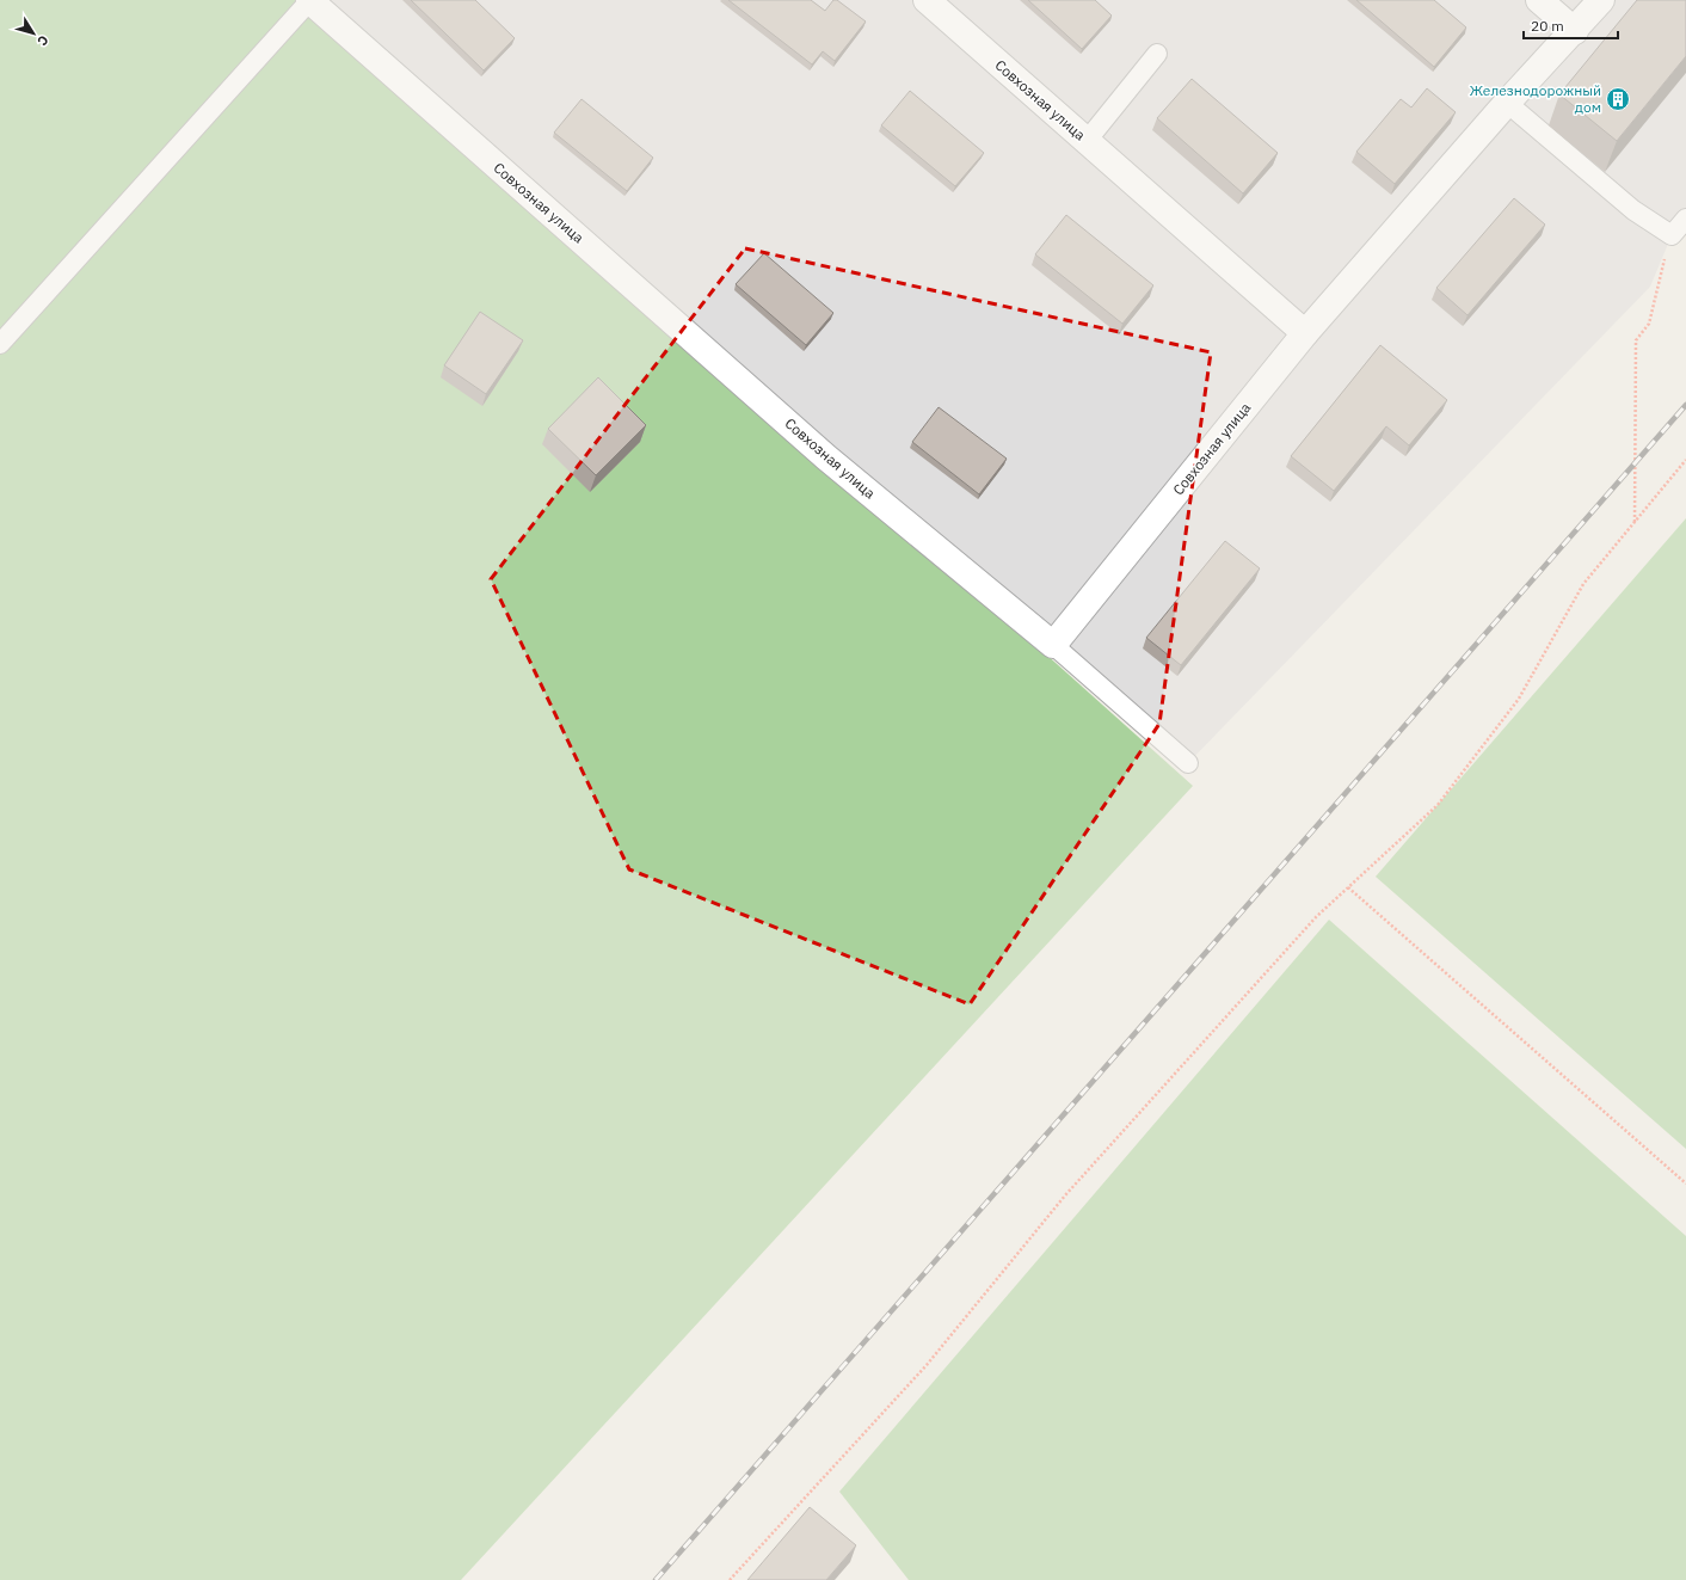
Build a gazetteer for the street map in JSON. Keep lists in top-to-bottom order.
{
  "streets": {
    "street": ["Совхозная улица"]
  },
  "places": {
    "building": ["Железнодорожный дом"]
  },
  "scale_bar": "20 m",
  "north": "bottom right"
}
